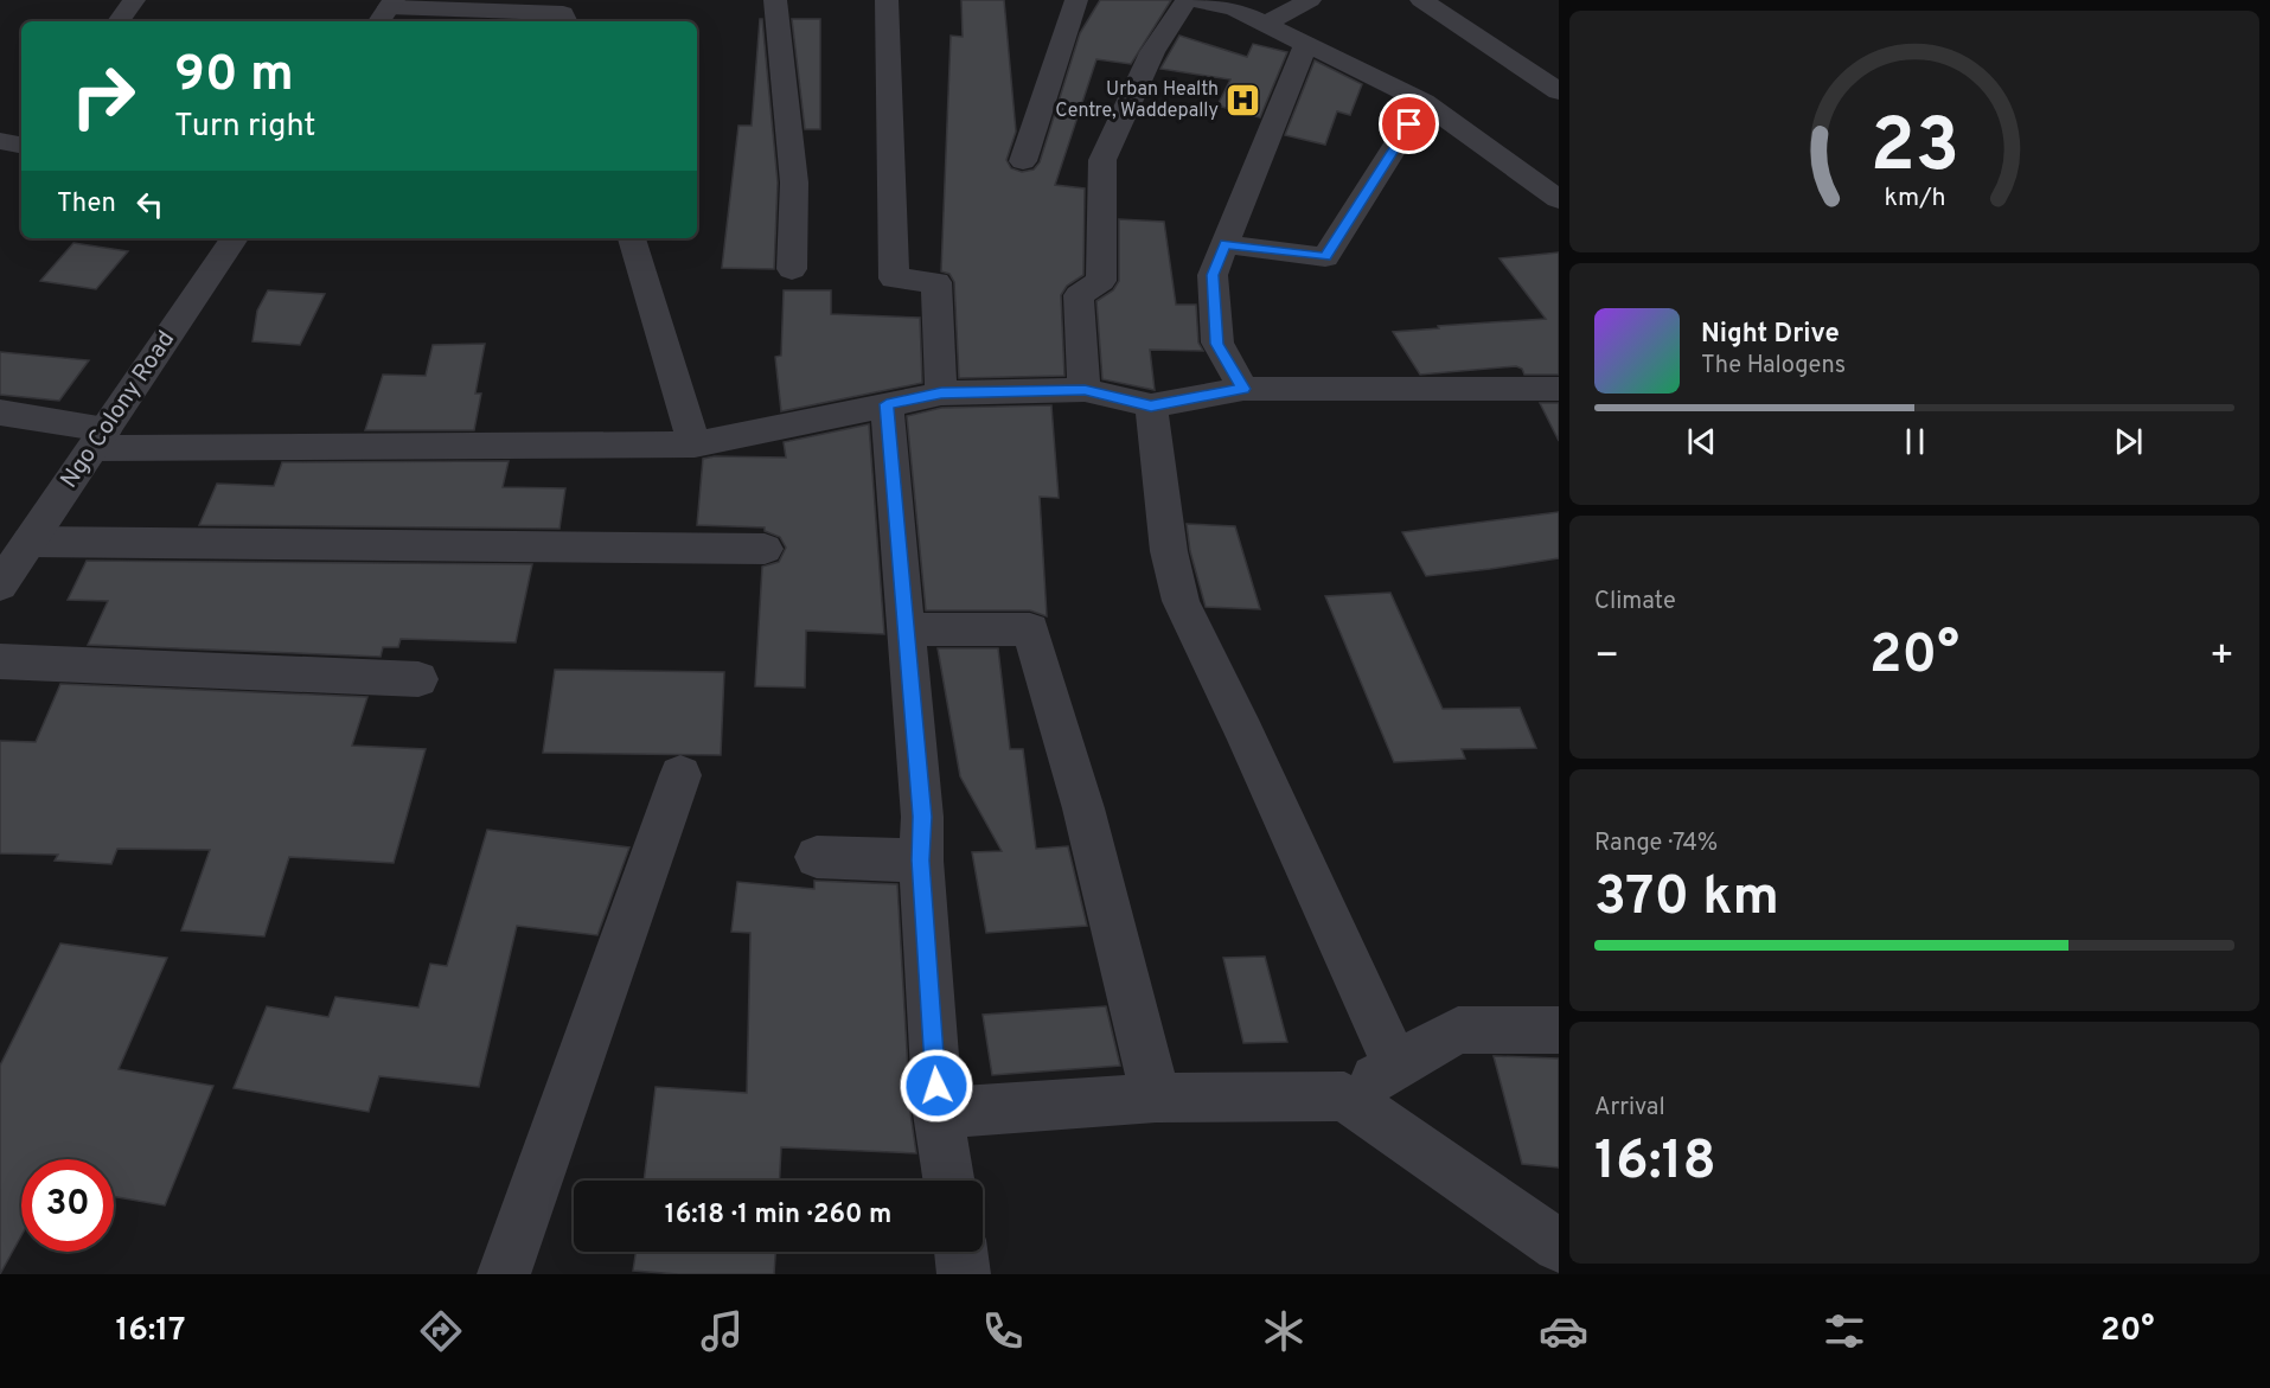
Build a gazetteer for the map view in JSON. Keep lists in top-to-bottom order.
{
  "streets": {
    "street": ["Ngo Colony Road"]
  },
  "places": {
    "hospital": ["Urban Health Centre, Waddepally"]
  },
  "page": {
    "turn": ["90 m", "Turn right"],
    "then": "Then",
    "song": ["Night Drive", "The Halogens"],
    "tile": [
      "Climate",
      ["Range · 74%", "370 km"],
      ["Arrival", "16:18"]
    ],
    "heat": ["−", "20°", "+"],
    "limit": "30",
    "trip": "16:18 · 1 min · 260 m",
    "tabs": ["16:17", "20°"],
    "gauge": ["23", "km/h"]
  }
}
